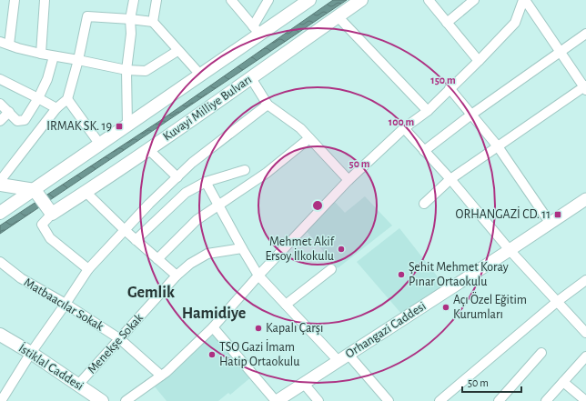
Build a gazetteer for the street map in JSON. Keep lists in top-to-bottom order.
{
  "streets": {
    "main road": ["Kuvayi Milliye Bulvarı", "İstiklal Caddesi"],
    "street": ["Matbaacılar Sokak", "Orhangazi Caddesi", "Menekşe Sokak"]
  },
  "crossings": [
    ["Matbaacılar Sokak", "Menekşe Sokak"],
    ["Menekşe Sokak", "İstiklal Caddesi"]
  ],
  "districts": ["Gemlik", "Hamidiye"],
  "places": {
    "transit": ["IRMAK SK. 19", "ORHANGAZİ CD. 11"],
    "other": [
      "Mehmet Akif Ersoy İlkokulu",
      "Şehit Mehmet Koray Pınar Ortaokulu",
      "Açı Özel Eğitim Kurumları",
      "Kapalı Çarşı",
      "TSO Gazi İmam Hatip Ortaokulu"
    ]
  },
  "scale_bar": "50 m",
  "rings": ["150 m", "100 m", "50 m"]
}
